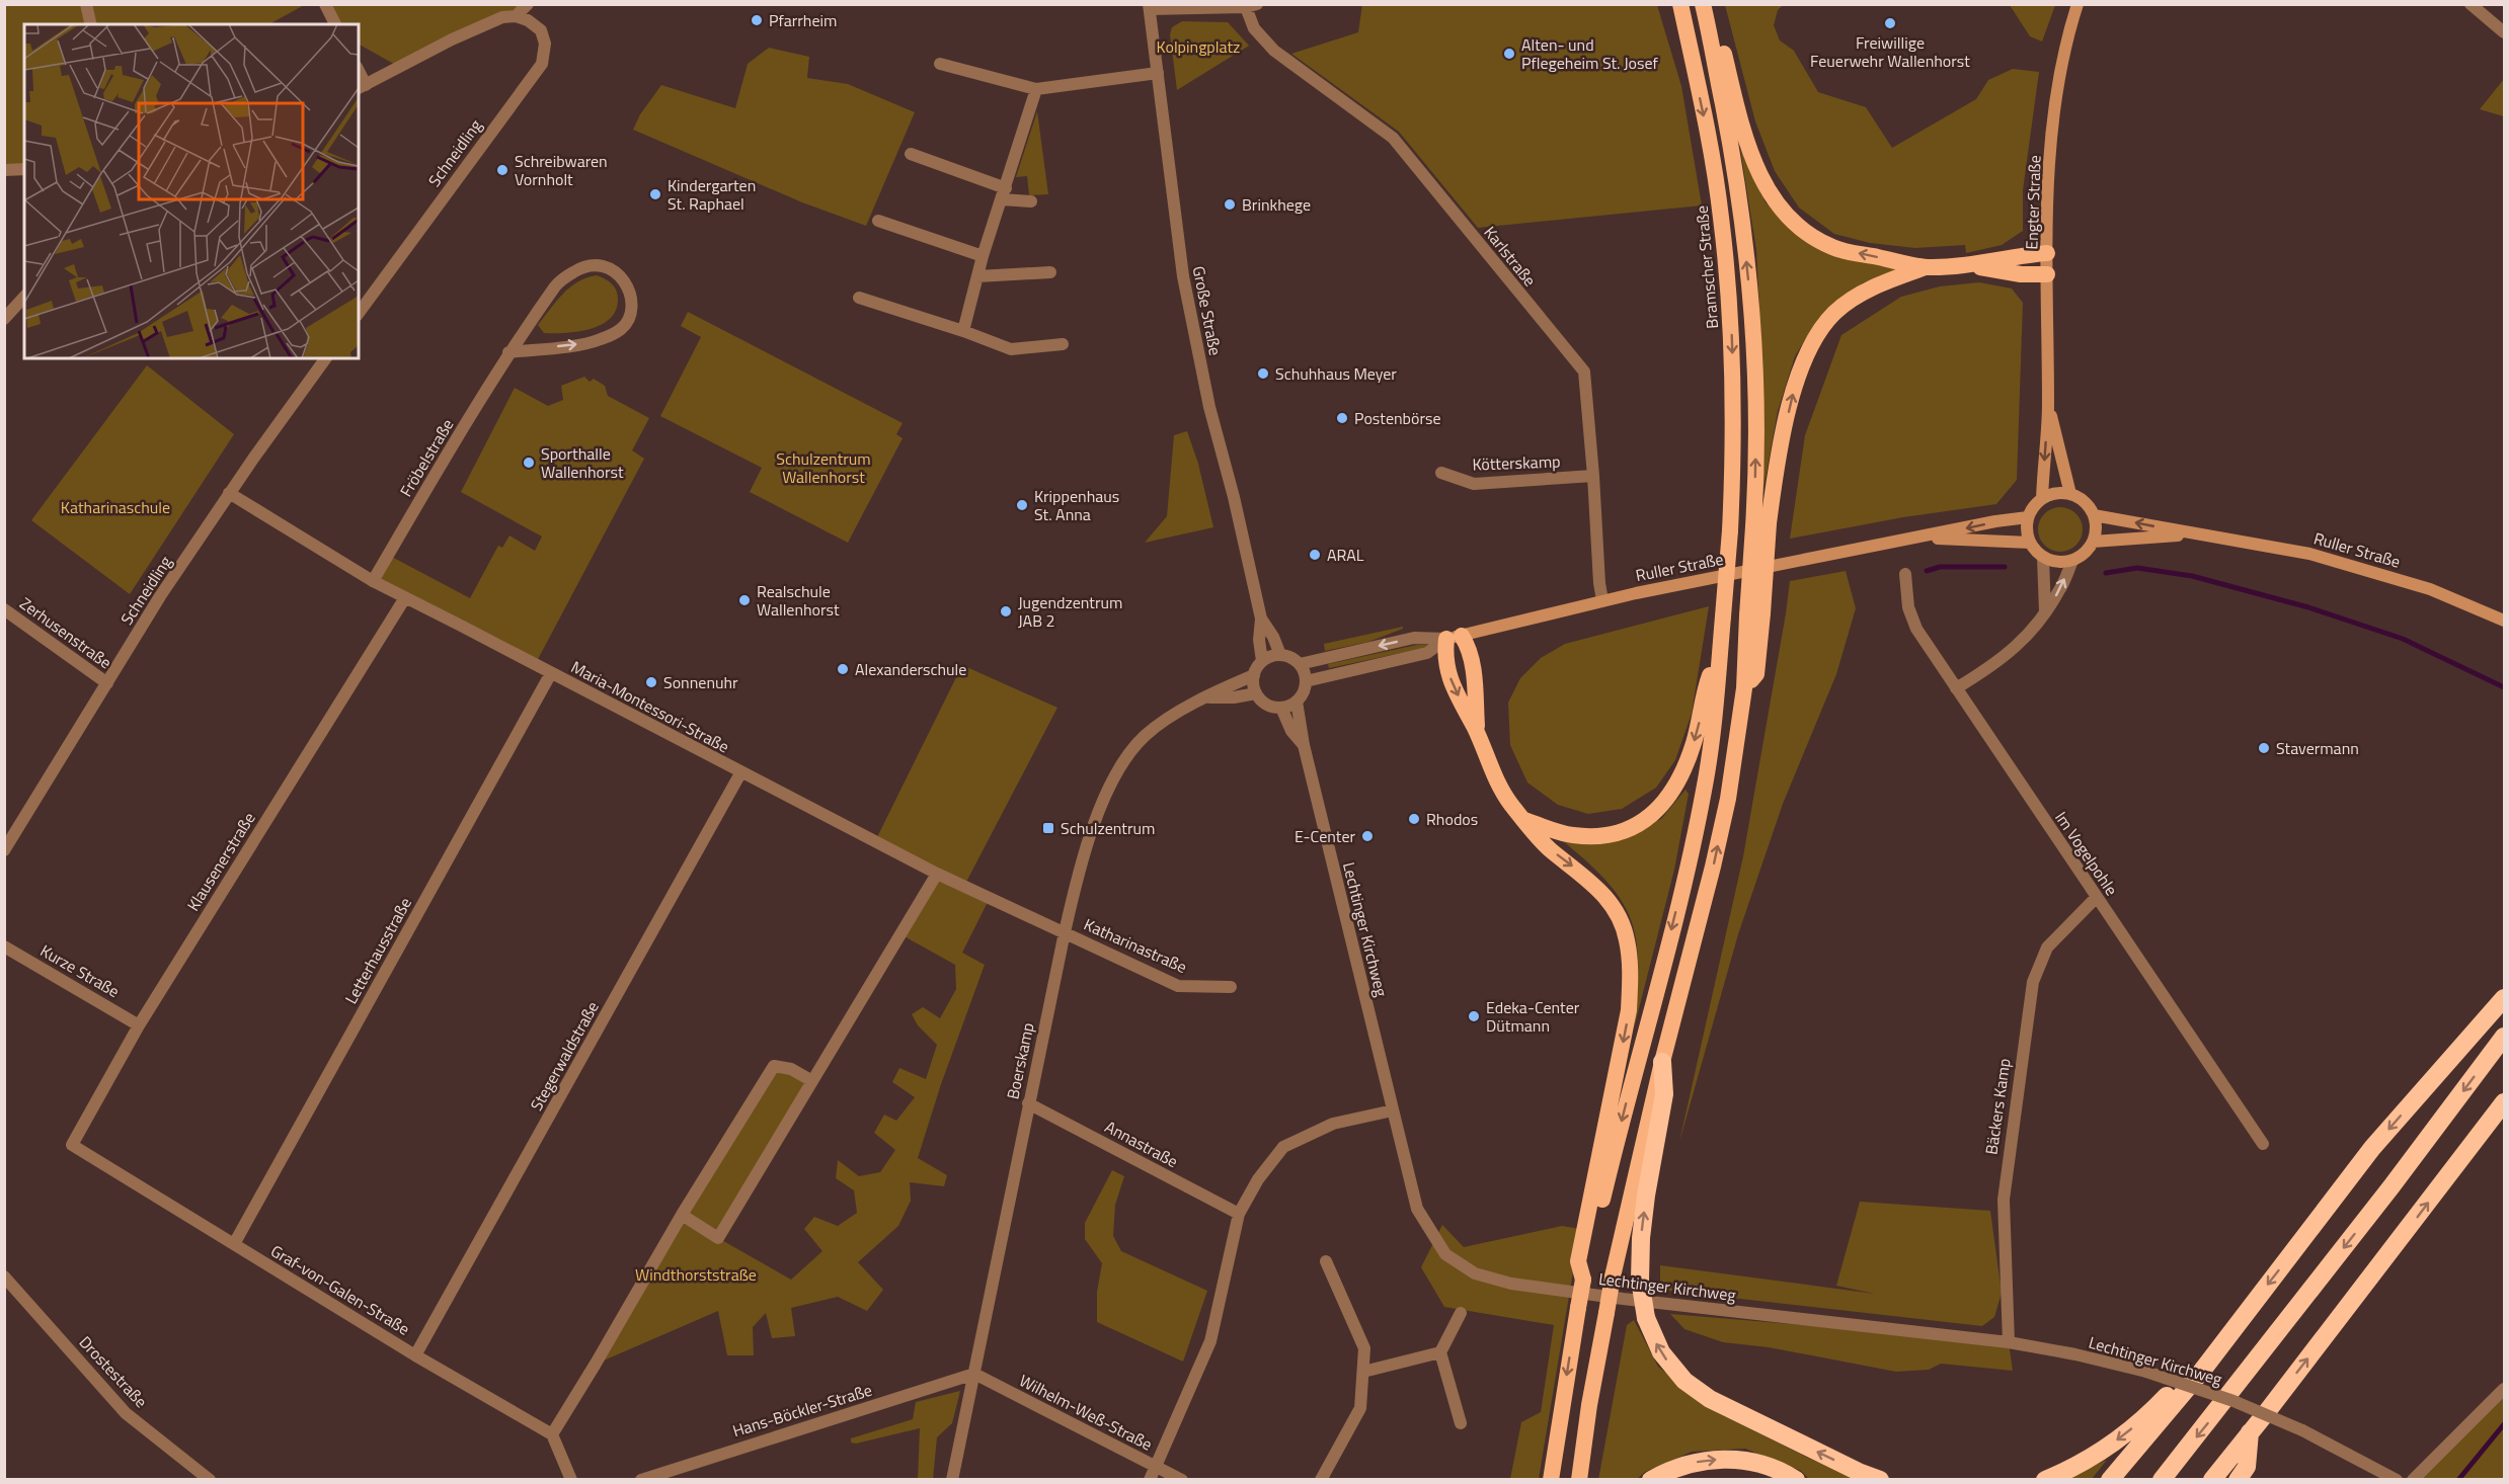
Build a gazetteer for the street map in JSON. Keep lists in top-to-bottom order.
{
  "streets": {
    "highway": ["Bramscher Straße"],
    "main road": ["Engter Straße", "Ruller Straße"],
    "street": [
      "Schneidling",
      "Karlstraße",
      "Große Straße",
      "Fröbelstraße",
      "Kötterskamp",
      "Zerhusenstraße",
      "Maria-Montessori-Straße",
      "Im Vogelpohle",
      "Klausenerstraße",
      "Lechtinger Kirchweg",
      "Katharinastraße",
      "Letterhausstraße",
      "Kurze Straße",
      "Stegerwaldstraße",
      "Boerskamp",
      "Bäckers Kamp",
      "Annastraße",
      "Graf-von-Galen-Straße",
      "Drostestraße",
      "Hans-Böckler-Straße",
      "Wilhelm-Weß-Straße"
    ]
  },
  "crossings": [
    ["Schneidling", "Zerhusenstraße"],
    ["Schneidling", "Maria-Montessori-Straße"],
    ["Engter Straße", "Ruller Straße"],
    ["Karlstraße", "Kötterskamp"],
    ["Karlstraße", "Ruller Straße"],
    ["Große Straße", "Ruller Straße"],
    ["Große Straße", "Lechtinger Kirchweg"],
    ["Große Straße", "Boerskamp"],
    ["Fröbelstraße", "Maria-Montessori-Straße"],
    ["Ruller Straße", "Lechtinger Kirchweg"],
    ["Ruller Straße", "Boerskamp"],
    ["Maria-Montessori-Straße", "Klausenerstraße"],
    ["Maria-Montessori-Straße", "Katharinastraße"],
    ["Maria-Montessori-Straße", "Letterhausstraße"],
    ["Maria-Montessori-Straße", "Stegerwaldstraße"],
    ["Maria-Montessori-Straße", "Boerskamp"],
    ["Im Vogelpohle", "Bäckers Kamp"],
    ["Klausenerstraße", "Kurze Straße"],
    ["Klausenerstraße", "Graf-von-Galen-Straße"],
    ["Lechtinger Kirchweg", "Boerskamp"],
    ["Lechtinger Kirchweg", "Bäckers Kamp"],
    ["Katharinastraße", "Boerskamp"],
    ["Letterhausstraße", "Graf-von-Galen-Straße"],
    ["Stegerwaldstraße", "Graf-von-Galen-Straße"],
    ["Boerskamp", "Annastraße"],
    ["Boerskamp", "Hans-Böckler-Straße"],
    ["Boerskamp", "Wilhelm-Weß-Straße"],
    ["Hans-Böckler-Straße", "Wilhelm-Weß-Straße"]
  ],
  "parks": [
    "Kolpingplatz",
    "Schulzentrum Wallenhorst",
    "Katharinaschule",
    "Windthorststraße"
  ],
  "places": {
    "other": [
      "Pfarrheim",
      "Freiwillige Feuerwehr Wallenhorst",
      "Alten- und Pflegeheim St. Josef",
      "Schreibwaren Vornholt",
      "Kindergarten St. Raphael",
      "Brinkhege",
      "Schuhhaus Meyer",
      "Postenbörse",
      "Sporthalle Wallenhorst",
      "Krippenhaus St. Anna",
      "ARAL",
      "Realschule Wallenhorst",
      "Jugendzentrum JAB 2",
      "Alexanderschule",
      "Sonnenuhr",
      "Stavermann",
      "Rhodos",
      "E-Center",
      "Edeka-Center Dütmann"
    ],
    "transit": ["Schulzentrum"]
  }
}
